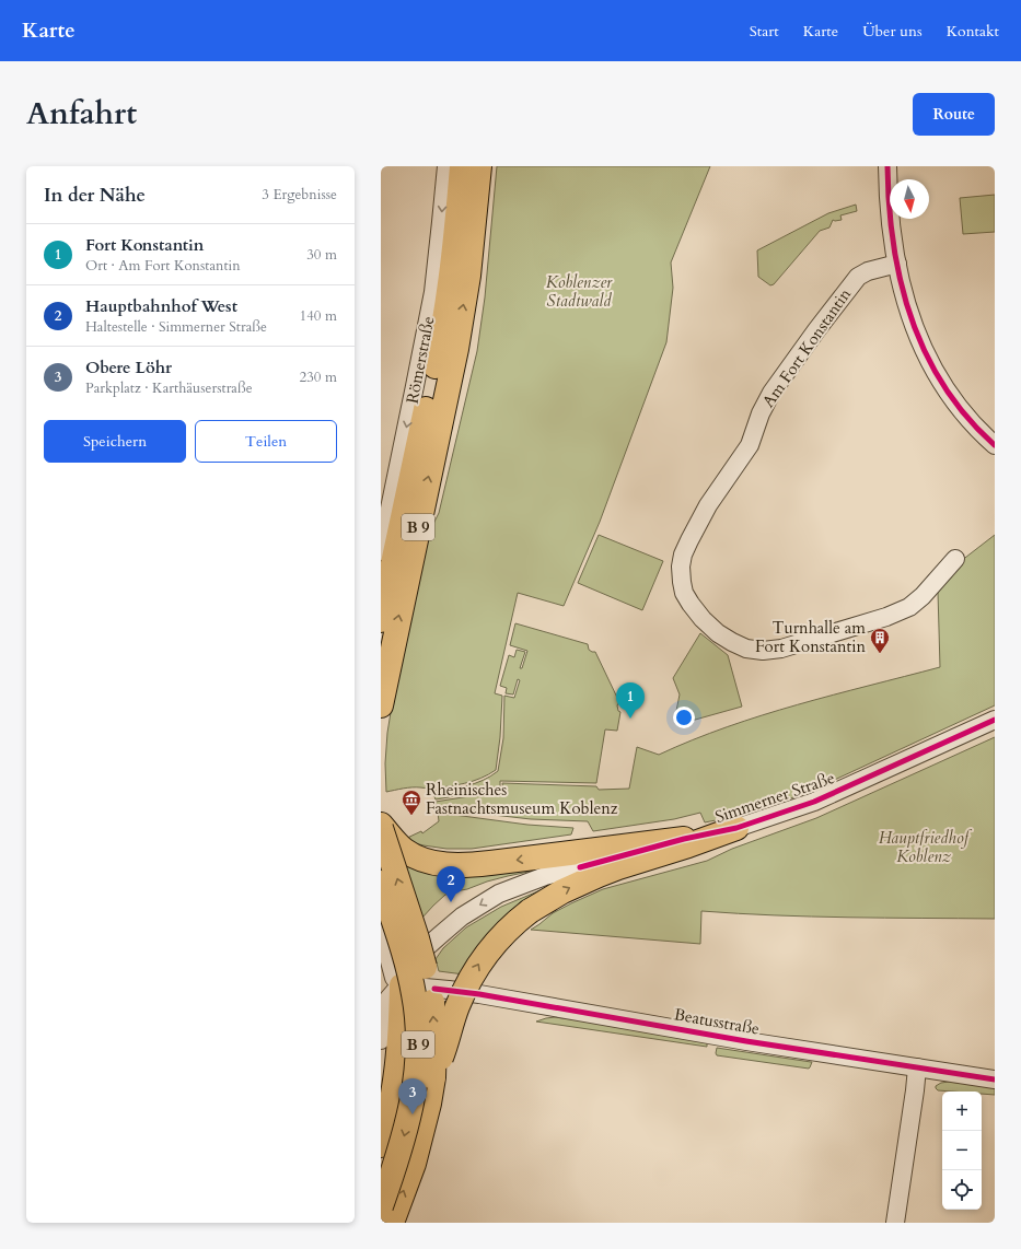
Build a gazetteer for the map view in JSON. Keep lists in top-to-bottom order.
{
  "streets": {
    "highway": ["B 9"],
    "street": [
      "Am Fort Konstantin",
      "Römerstraße",
      "Simmerner Straße",
      "Beatusstraße"
    ]
  },
  "crossings": [
    ["B 9", "Simmerner Straße"],
    ["B 9", "Beatusstraße"],
    ["Simmerner Straße", "Beatusstraße"]
  ],
  "one_way": ["Römerstraße", "Simmerner Straße"],
  "parks": ["Koblenzer Stadtwald", "Hauptfriedhof Koblenz"],
  "places": {
    "building": ["Turnhalle am Fort Konstantin"],
    "museum": ["Rheinisches Fastnachtsmuseum Koblenz"]
  },
  "north": "bottom",
  "page": {
    "header": "Karte",
    "nav": [
      "Start",
      "Karte",
      "Über uns",
      "Kontakt"
    ],
    "title": "Anfahrt",
    "buttons": [
      "Route",
      ["Speichern", "Teilen"]
    ],
    "heading": ["In der Nähe", "3 Ergebnisse"],
    "list": [
      {
        "mark": "1",
        "name": "Fort Konstantin",
        "note": "Ort · Am Fort Konstantin",
        "value": "30 m"
      },
      {
        "mark": "2",
        "name": "Hauptbahnhof West",
        "note": "Haltestelle · Simmerner Straße",
        "value": "140 m"
      },
      {
        "mark": "3",
        "name": "Obere Löhr",
        "note": "Parkplatz · Karthäuserstraße",
        "value": "230 m"
      }
    ],
    "pins": ["1", "2", "3"],
    "map_buttons": ["+", "−"]
  }
}
